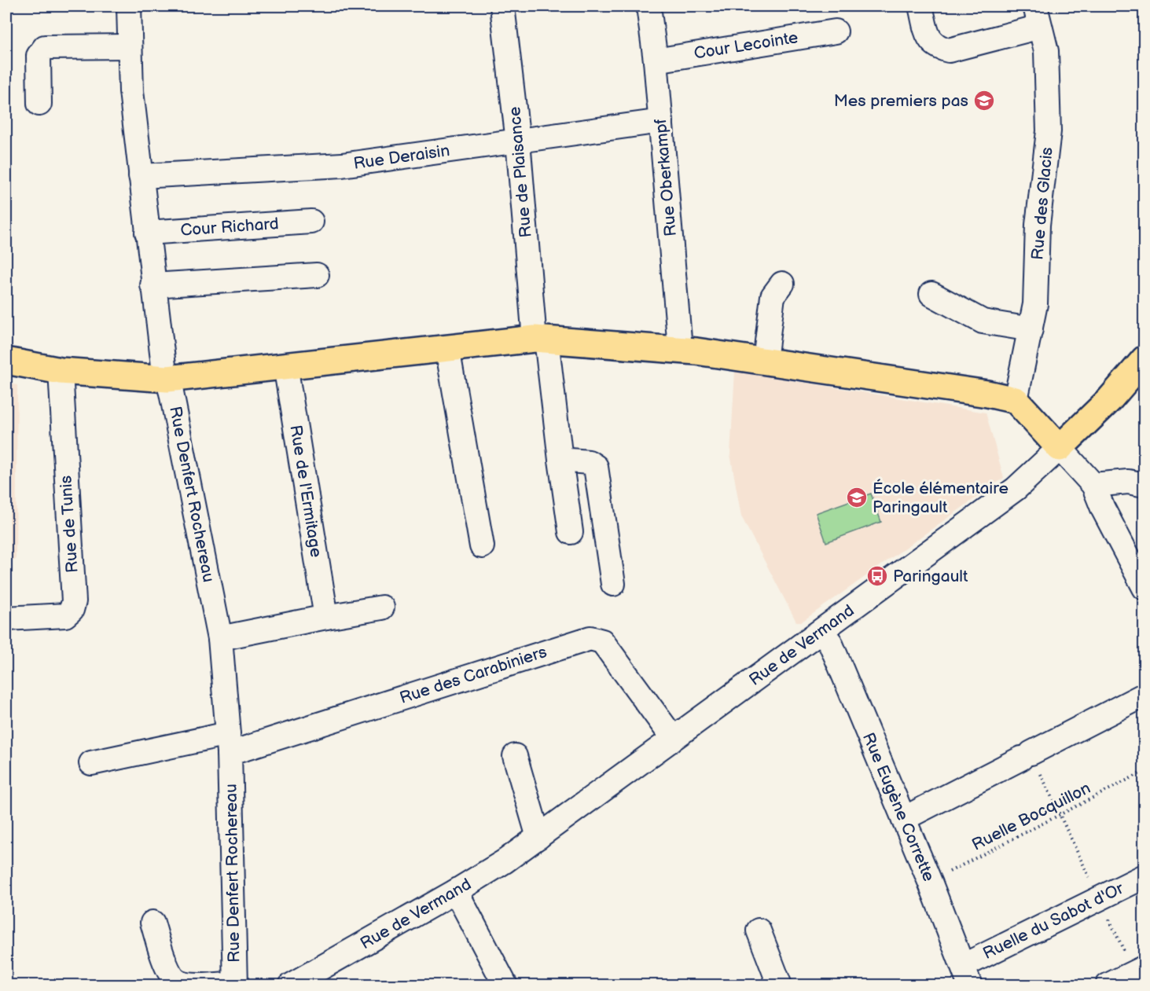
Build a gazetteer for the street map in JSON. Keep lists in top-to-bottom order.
{
  "streets": {
    "street": [
      "Cour Lecointe",
      "Rue Deraisin",
      "Rue de Plaisance",
      "Rue Oberkampf",
      "Rue des Glacis",
      "Cour Richard",
      "Rue de l'Ermitage",
      "Rue Denfert Rochereau",
      "Rue de Tunis",
      "Rue de Vermand",
      "Rue des Carabiniers",
      "Rue Eugène Corrette",
      "Ruelle du Sabot d'Or"
    ],
    "path": ["Ruelle Bocquillon"]
  },
  "crossings": [
    ["Cour Lecointe", "Rue Oberkampf"],
    ["Rue Deraisin", "Rue de Plaisance"],
    ["Rue Deraisin", "Rue Oberkampf"],
    ["Rue Deraisin", "Rue Denfert Rochereau"],
    ["Cour Richard", "Rue Denfert Rochereau"],
    ["Rue Denfert Rochereau", "Rue des Carabiniers"],
    ["Rue de Vermand", "Rue des Carabiniers"],
    ["Rue de Vermand", "Rue Eugène Corrette"],
    ["Rue Eugène Corrette", "Ruelle Bocquillon"],
    ["Rue Eugène Corrette", "Ruelle du Sabot d'Or"]
  ],
  "places": {
    "school or university": ["Mes premiers pas", "École élémentaire Paringault"],
    "bus stop": ["Paringault"]
  }
}
